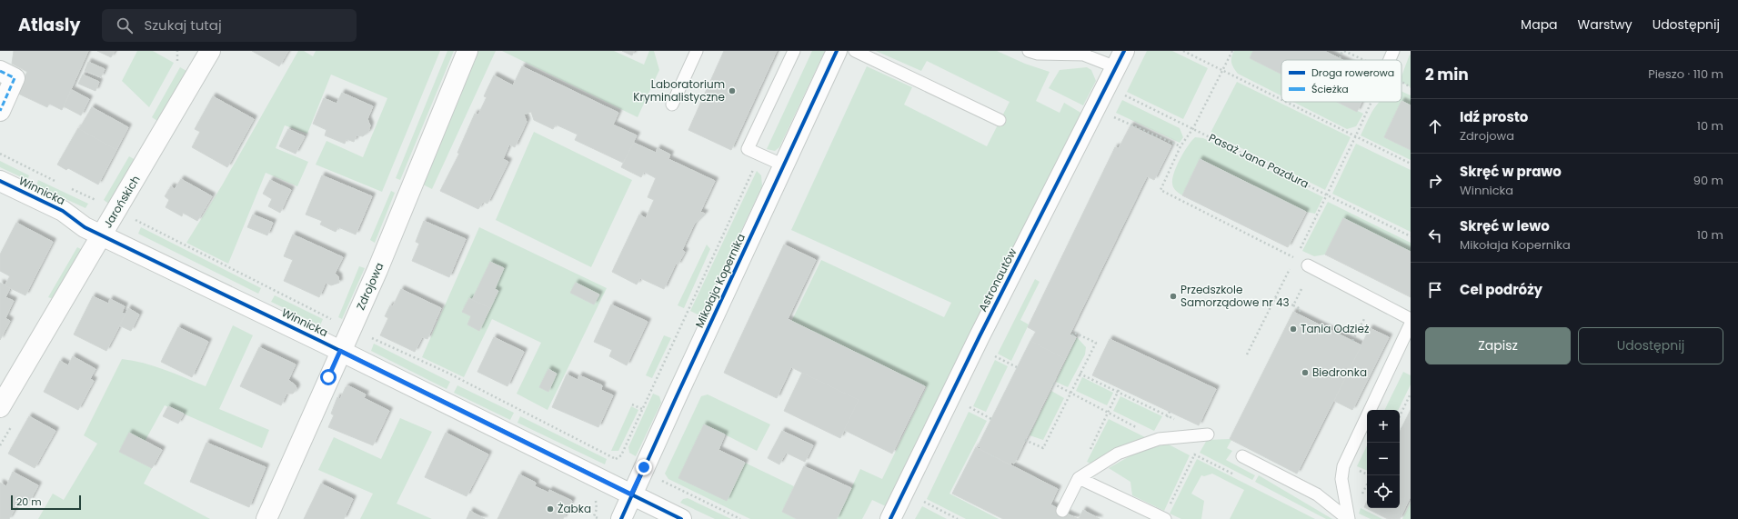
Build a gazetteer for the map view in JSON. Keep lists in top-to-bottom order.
{
  "streets": {
    "street": [
      "Winnicka",
      "Jarońskich",
      "Astronautów",
      "Mikołaja Kopernika",
      "Zdrojowa"
    ],
    "path": ["Pasaż Jana Pazdura"]
  },
  "crossings": [
    ["Pasaż Jana Pazdura", "Astronautów"],
    ["Winnicka", "Jarońskich"],
    ["Winnicka", "Mikołaja Kopernika"],
    ["Winnicka", "Zdrojowa"]
  ],
  "places": [
    "Laboratorium Kryminalistyczne",
    "Przedszkole Samorządowe nr 43",
    "Tania Odzież",
    "Biedronka",
    "Żabka"
  ],
  "legend": ["Droga rowerowa", "Ścieżka"],
  "scale_bar": "20 m",
  "page": {
    "header": "Atlasly",
    "search": "Szukaj tutaj",
    "nav": ["Mapa", "Warstwy", "Udostępnij"],
    "heading": ["2 min", "Pieszo · 110 m"],
    "list": [
      ["Idź prosto", "Zdrojowa", "10 m"],
      ["Skręć w prawo", "Winnicka", "90 m"],
      ["Skręć w lewo", "Mikołaja Kopernika", "10 m"],
      "Cel podróży"
    ],
    "buttons": ["Zapisz", "Udostępnij"],
    "map_buttons": ["+", "−"],
    "scale": "20 m"
  }
}
